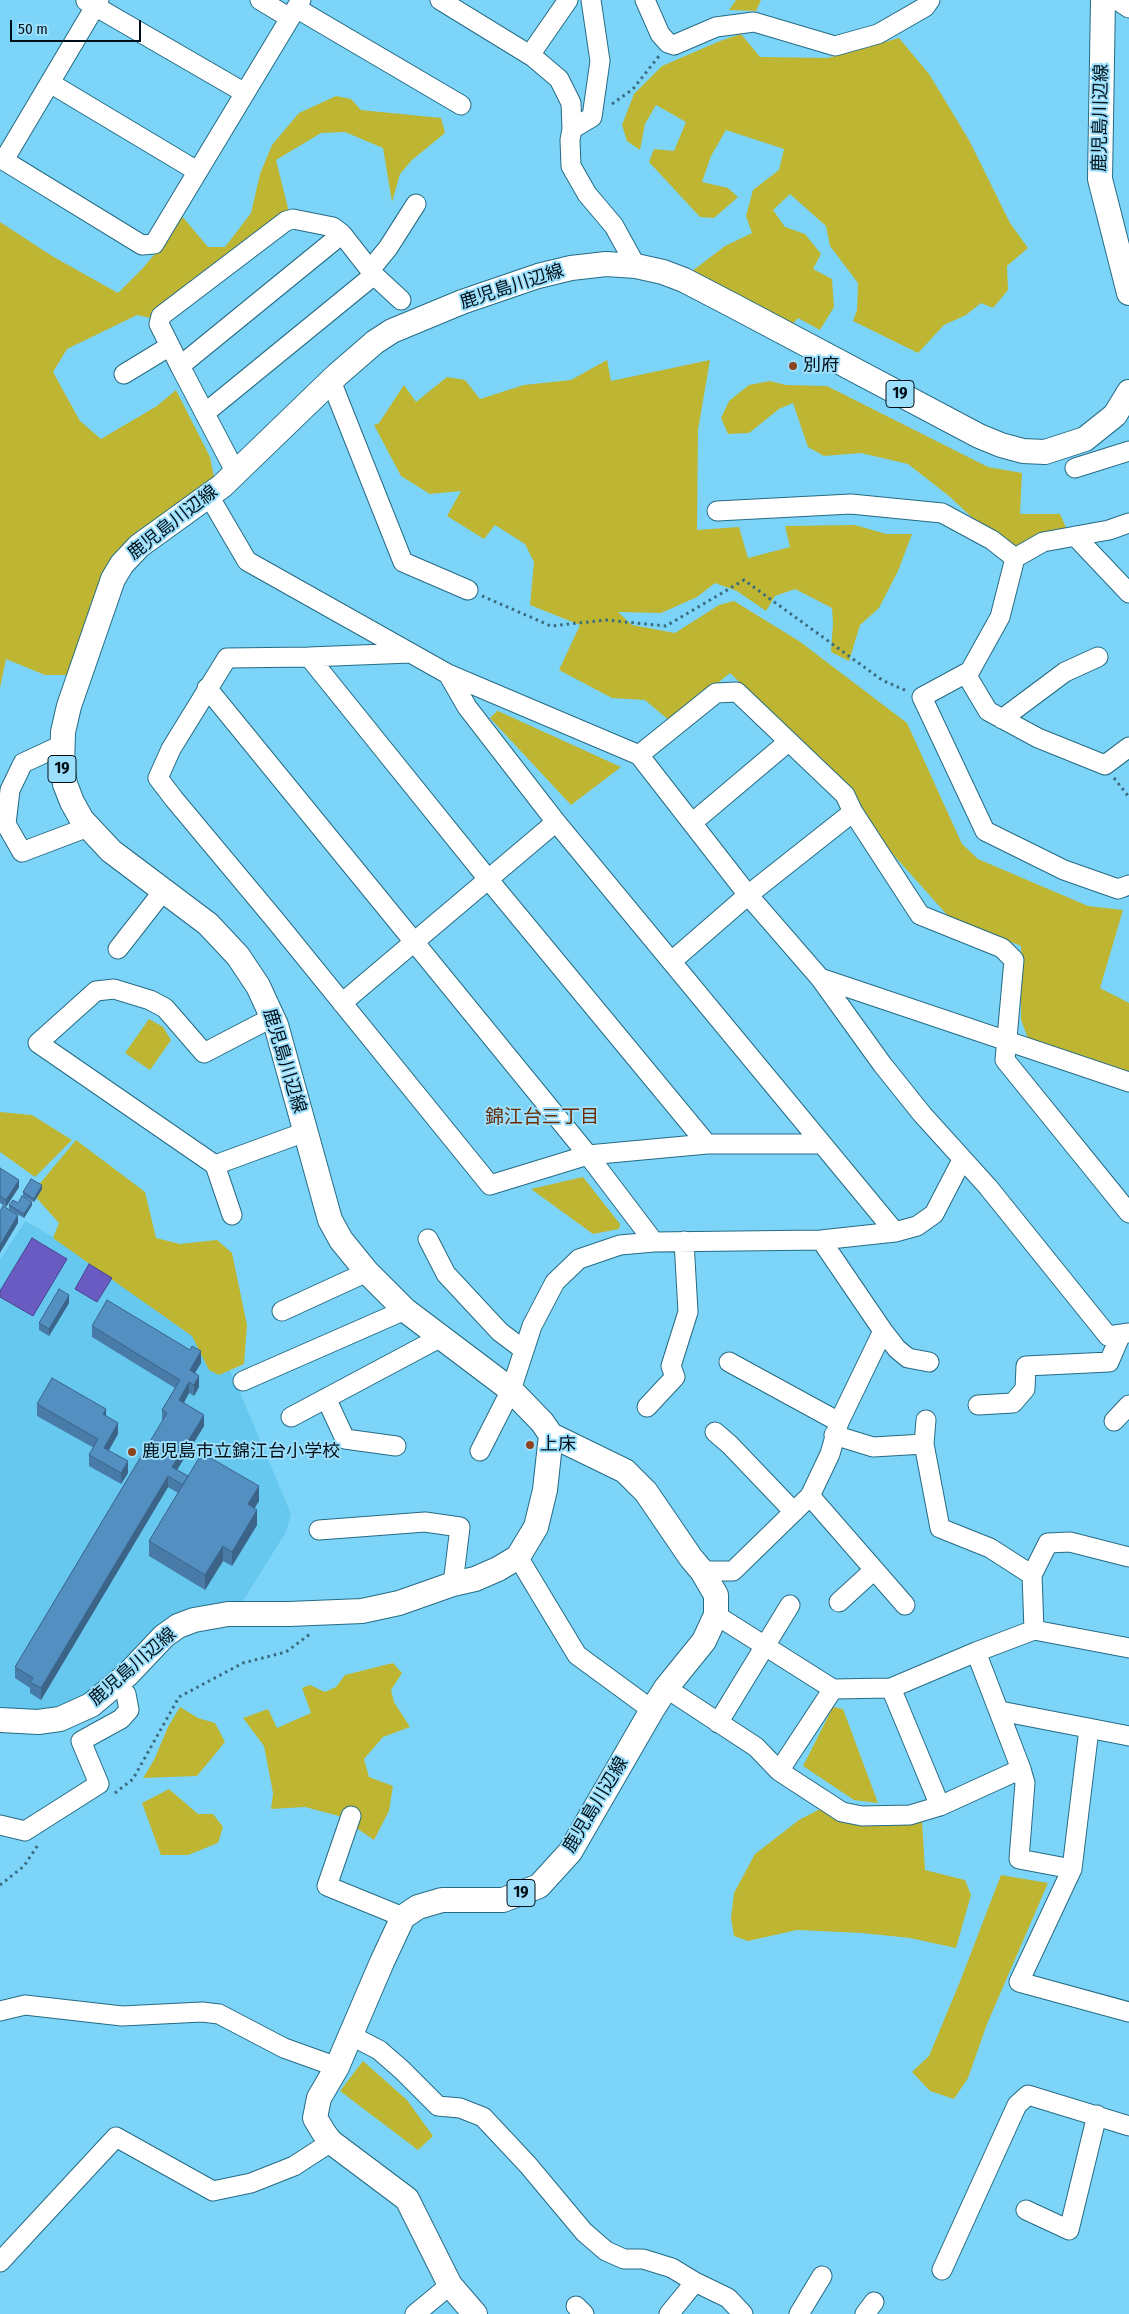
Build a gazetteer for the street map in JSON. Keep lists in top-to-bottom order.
{
  "streets": {
    "main road": ["鹿児島川辺線", "19"]
  },
  "districts": ["錦江台三丁目"],
  "places": ["別府", "上床", "鹿児島市立錦江台小学校"],
  "scale_bar": "50 m"
}
